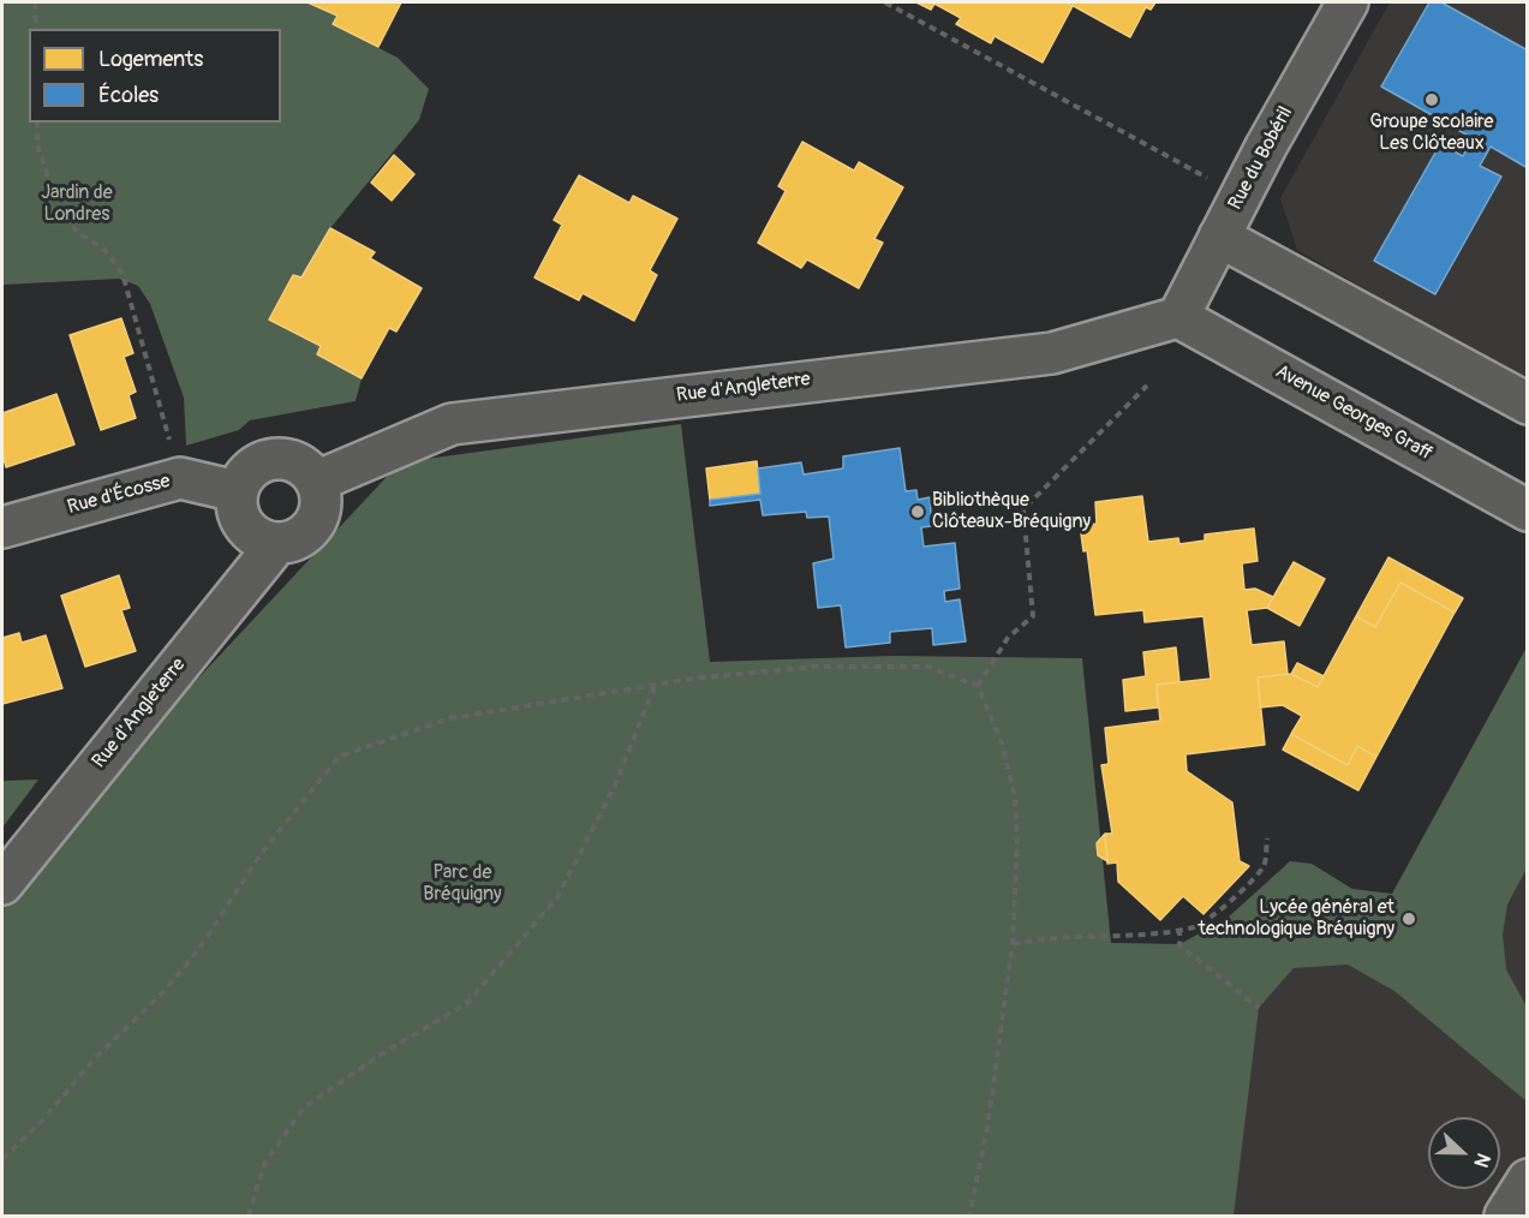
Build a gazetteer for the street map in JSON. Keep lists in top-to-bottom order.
{
  "streets": {
    "street": [
      "Rue du Bobéril",
      "Rue d'Angleterre",
      "Avenue Georges Graff",
      "Rue d'Écosse"
    ]
  },
  "crossings": [
    ["Rue du Bobéril", "Rue d'Angleterre"],
    ["Rue du Bobéril", "Avenue Georges Graff"],
    ["Rue d'Angleterre", "Avenue Georges Graff"],
    ["Rue d'Angleterre", "Rue d'Écosse"]
  ],
  "parks": ["Jardin de Londres", "Parc de Bréquigny"],
  "places": ["Groupe scolaire Les Clôteaux", "Bibliothèque Clôteaux-Bréquigny", "Lycée général et technologique Bréquigny"],
  "legend": ["Logements", "Écoles"],
  "north": "right"
}
